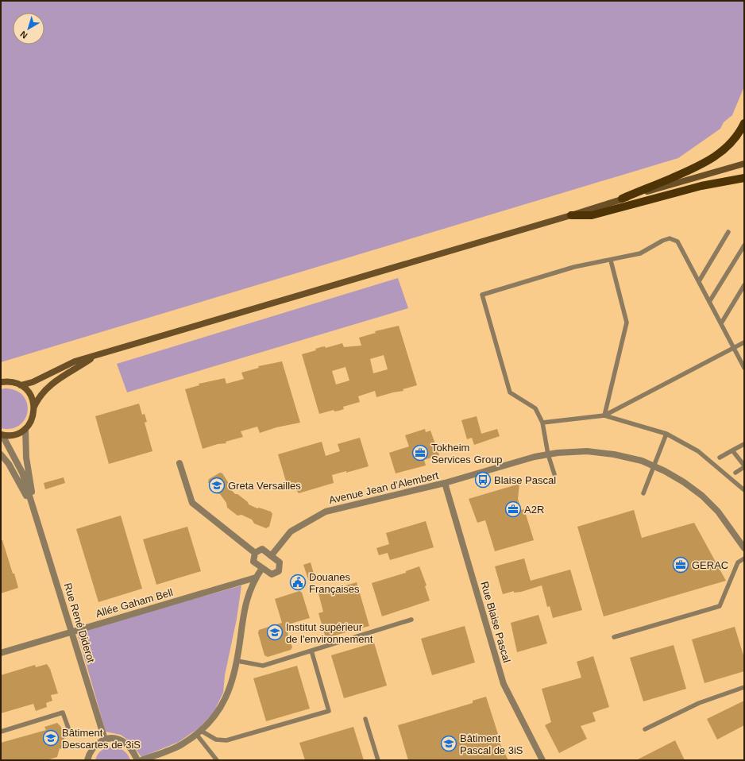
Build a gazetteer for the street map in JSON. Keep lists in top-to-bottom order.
{
  "streets": {
    "street": [
      "Avenue Jean d'Alembert",
      "Allée Gaham Bell",
      "Rue Blaise Pascal",
      "Rue René Diderot"
    ]
  },
  "crossings": [
    ["Avenue Jean d'Alembert", "Rue Blaise Pascal"],
    ["Allée Gaham Bell", "Rue René Diderot"]
  ],
  "places": {
    "office": ["Tokheim Services Group", "A2R", "GERAC"],
    "bus stop": ["Blaise Pascal"],
    "school or university": [
      "Greta Versailles",
      "Institut supérieur de l'environnement",
      "Bâtiment Descartes de 3iS",
      "Bâtiment Pascal de 3iS"
    ],
    "public building": ["Douanes Françaises"]
  },
  "north": "bottom left"
}
